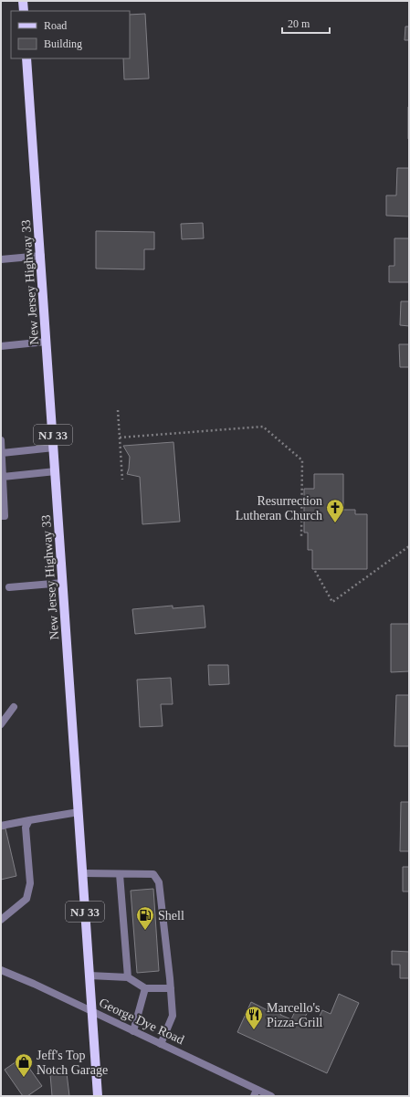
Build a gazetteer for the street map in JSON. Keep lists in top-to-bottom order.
{
  "streets": {
    "main road": ["New Jersey Highway 33", "NJ 33"],
    "street": ["George Dye Road"]
  },
  "crossings": [
    ["New Jersey Highway 33", "George Dye Road"]
  ],
  "places": {
    "church": ["Resurrection Lutheran Church"],
    "fuel station": ["Shell"],
    "restaurant": ["Marcello's Pizza-Grill"],
    "shop": ["Jeff's Top Notch Garage"]
  },
  "legend": ["Road", "Building"],
  "scale_bar": "20 m"
}
